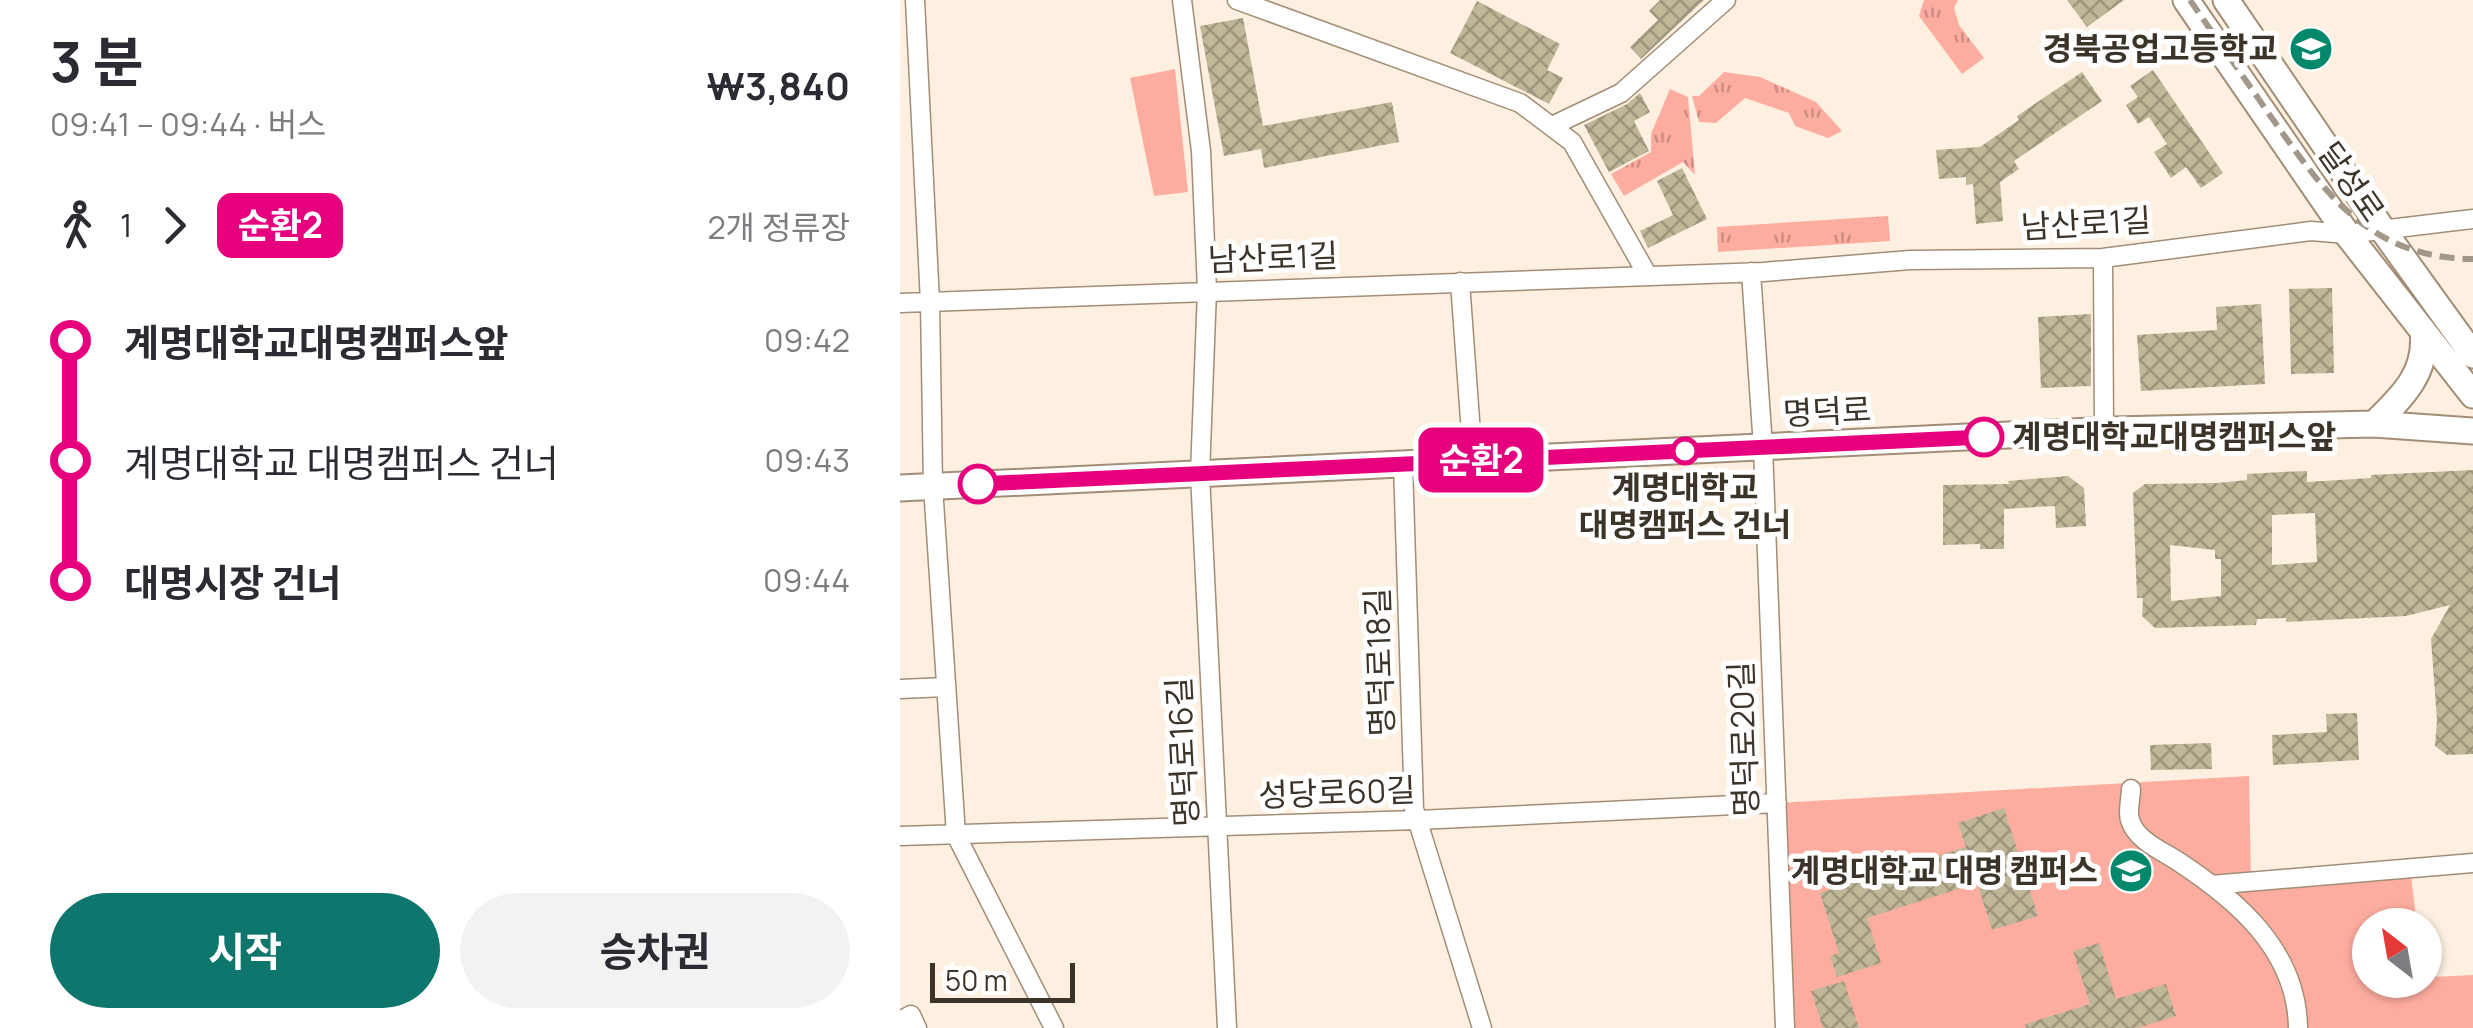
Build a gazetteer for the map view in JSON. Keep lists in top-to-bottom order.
{
  "streets": {
    "main road": ["달성로", "명덕로"],
    "street": [
      "남산로1길",
      "명덕로18길",
      "명덕로20길",
      "명덕로16길",
      "성당로60길"
    ]
  },
  "crossings": [
    ["달성로", "남산로1길"],
    ["남산로1길", "명덕로20길"],
    ["명덕로", "명덕로18길"],
    ["명덕로", "명덕로20길"],
    ["명덕로", "명덕로16길"],
    ["명덕로18길", "성당로60길"],
    ["명덕로20길", "성당로60길"],
    ["명덕로16길", "성당로60길"]
  ],
  "places": {
    "school or university": ["경북공업고등학교", "계명대학교 대명 캠퍼스"],
    "other": ["계명대학교대명캠퍼스앞", "계명대학교 대명캠퍼스 건너"]
  },
  "lines": ["bus line 순환2"],
  "scale_bar": "50 m",
  "north": "top left",
  "page": {
    "heading": ["3 분", "09:41 – 09:44 · 버스", "₩3,840"],
    "on_map": "순환2",
    "legs": ["1", "순환2", "2개 정류장"],
    "list": [
      {
        "name": "계명대학교대명캠퍼스앞",
        "value": "09:42"
      },
      {
        "name": "계명대학교 대명캠퍼스 건너",
        "value": "09:43"
      },
      {
        "name": "대명시장 건너",
        "value": "09:44"
      }
    ],
    "buttons": ["시작", "승차권"],
    "scale": "50 m"
  }
}
